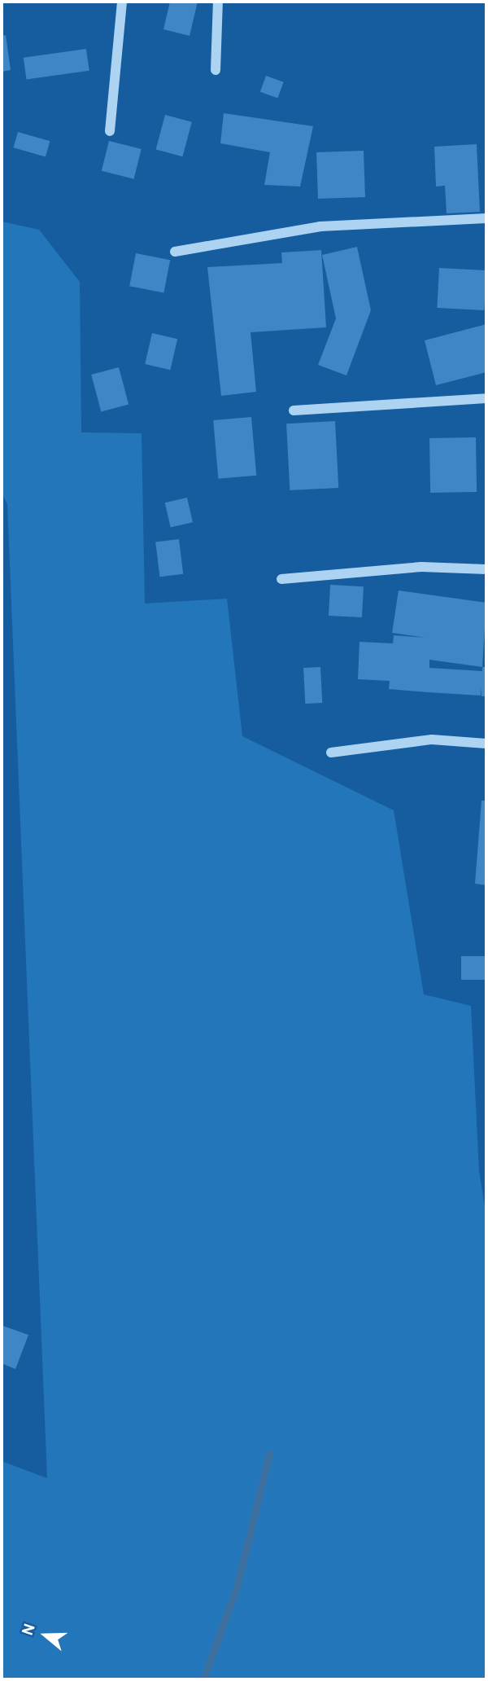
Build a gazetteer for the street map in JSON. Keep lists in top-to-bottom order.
{
  "north": "left"
}
